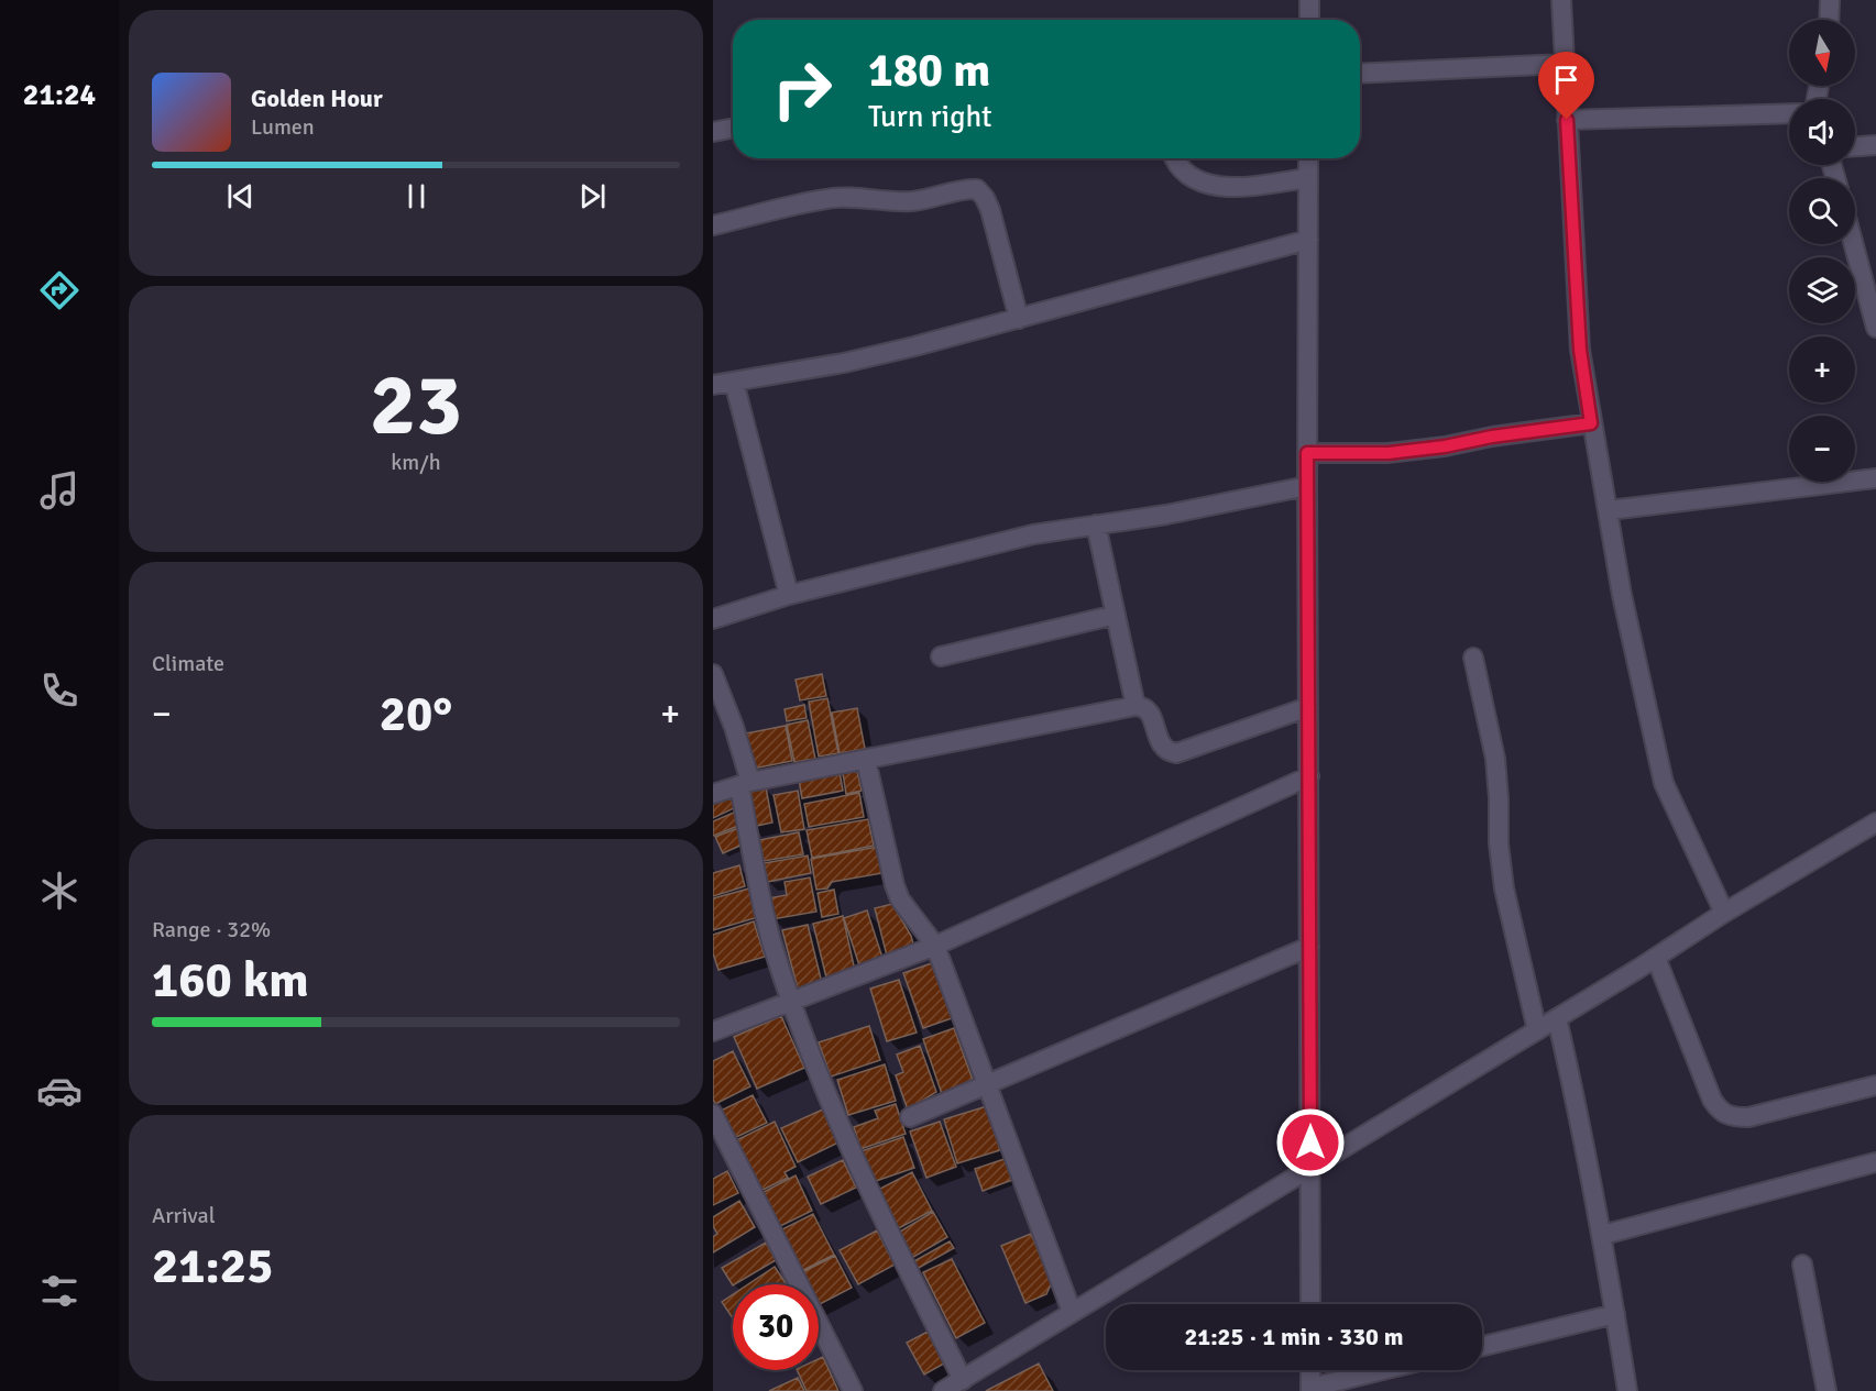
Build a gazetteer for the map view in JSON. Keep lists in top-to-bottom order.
{
  "north": "bottom",
  "page": {
    "tabs": "21:24",
    "map_buttons": ["+", "−"],
    "turn": ["180 m", "Turn right"],
    "song": ["Golden Hour", "Lumen"],
    "tile": [
      ["23", "km/h"],
      "Climate",
      ["Range · 32%", "160 km"],
      ["Arrival", "21:25"]
    ],
    "heat": ["−", "20°", "+"],
    "limit": "30",
    "trip": "21:25 · 1 min · 330 m"
  }
}
